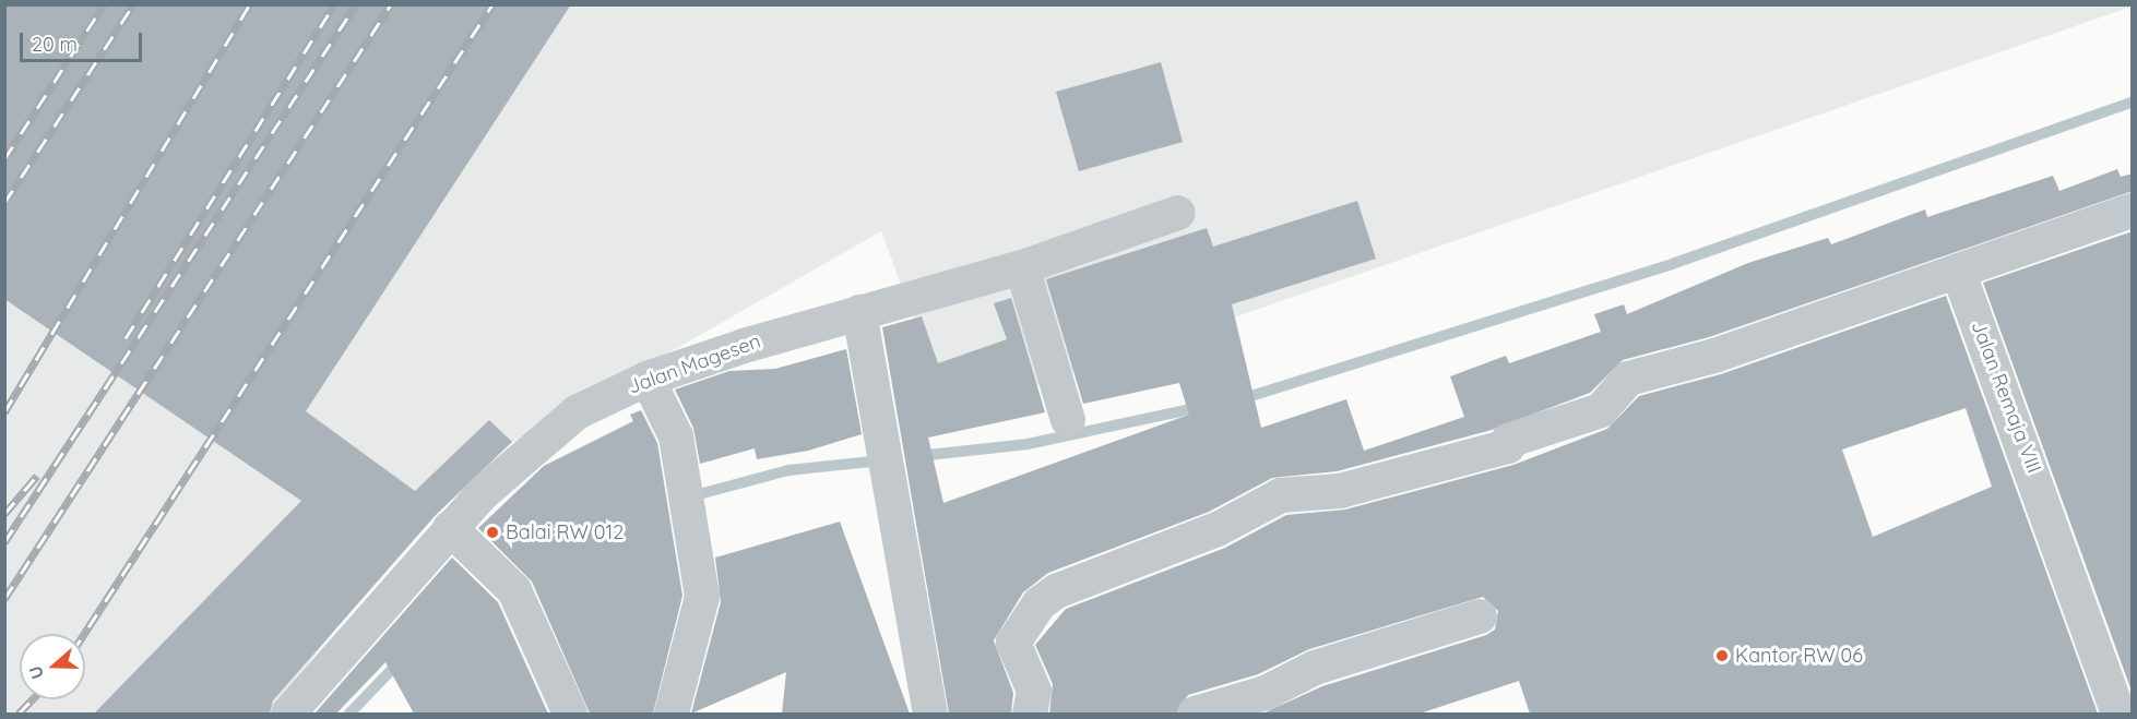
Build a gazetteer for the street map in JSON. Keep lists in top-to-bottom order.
{
  "streets": {
    "street": ["Jalan Magesen", "Jalan Remaja VIII"]
  },
  "places": ["Balai RW 012", "Kantor RW 06"],
  "scale_bar": "20 m",
  "north": "left"
}
